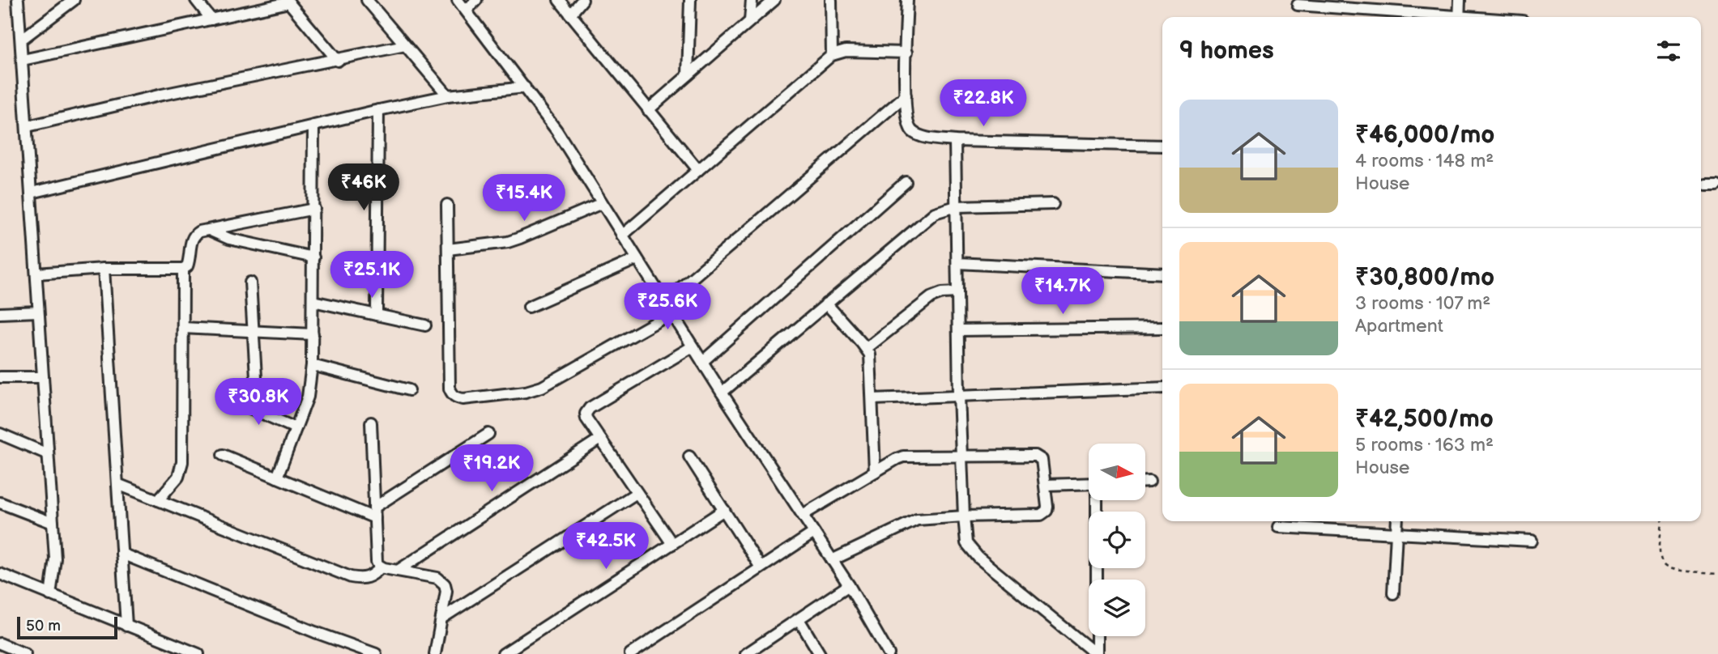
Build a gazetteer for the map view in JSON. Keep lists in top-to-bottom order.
{
  "scale_bar": "50 m",
  "north": "right",
  "page": {
    "heading": "9 homes",
    "price": [
      "₹22.8K",
      "₹46K",
      "₹15.4K",
      "₹25.1K",
      "₹14.7K",
      "₹25.6K",
      "₹30.8K",
      "₹19.2K",
      "₹42.5K"
    ],
    "list": [
      {
        "name": "₹46,000/mo",
        "note": "4 rooms · 148 m² · House"
      },
      {
        "name": "₹30,800/mo",
        "note": "3 rooms · 107 m² · Apartment"
      },
      {
        "name": "₹42,500/mo",
        "note": "5 rooms · 163 m² · House"
      }
    ],
    "scale": "50 m"
  }
}
